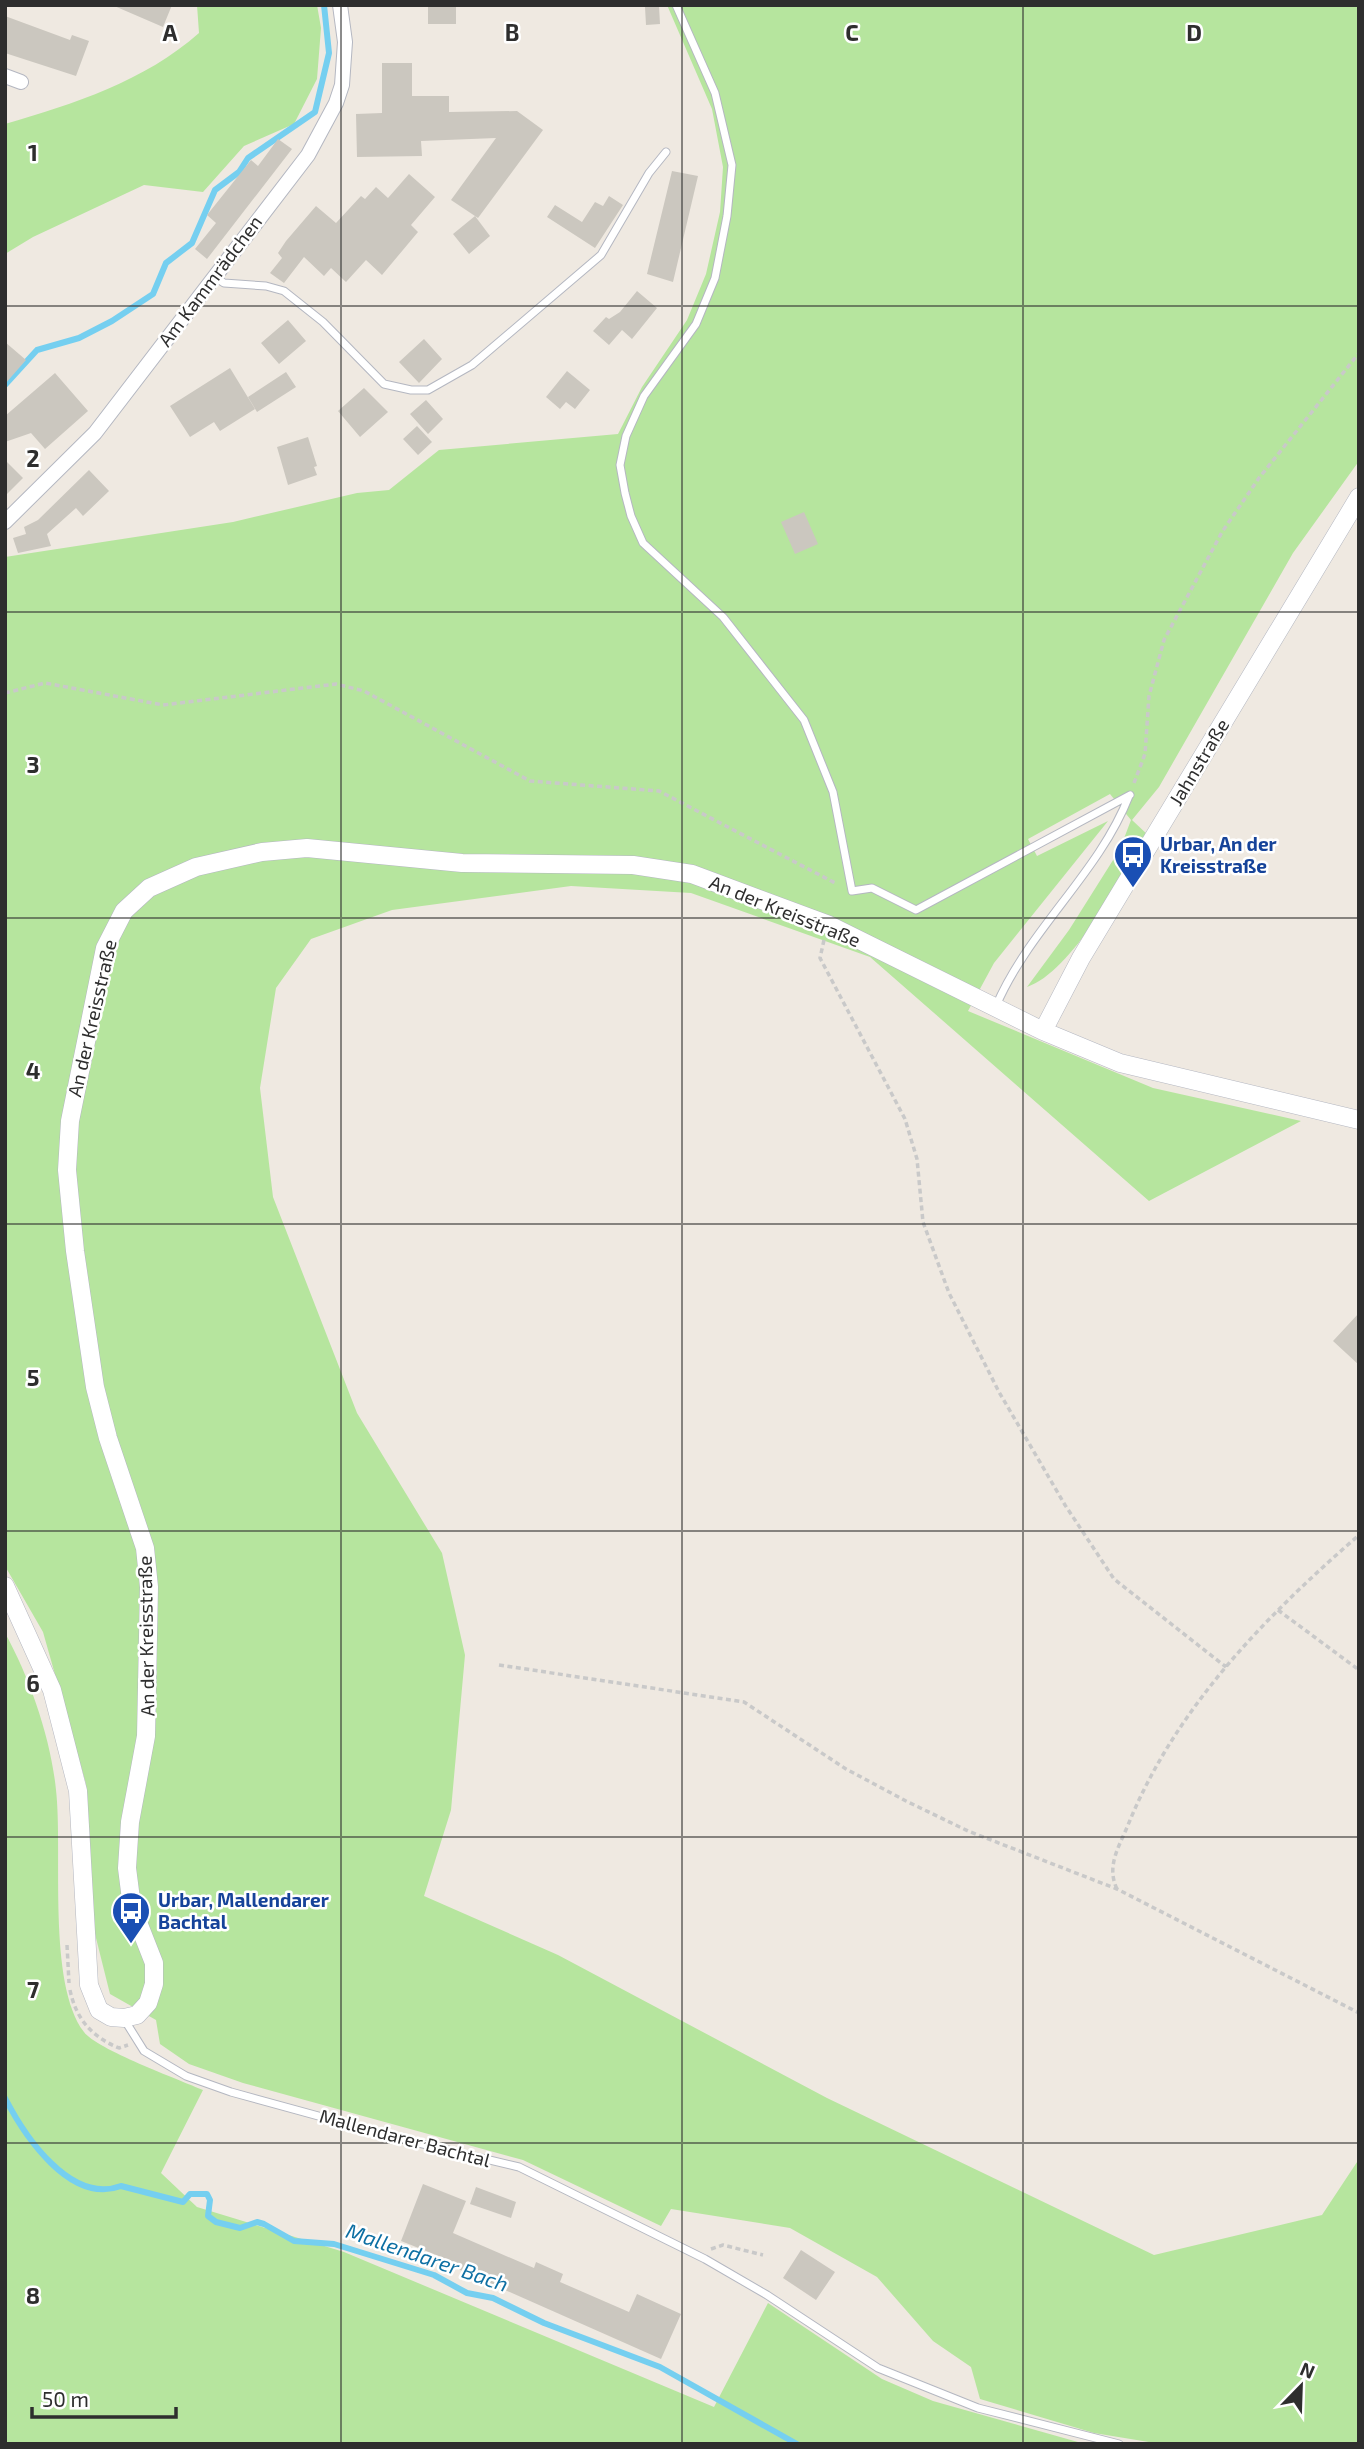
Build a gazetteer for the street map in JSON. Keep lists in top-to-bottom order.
{
  "streets": {
    "street": ["Am Kammrädchen", "Jahnstraße", "An der Kreisstraße"],
    "lane": ["Mallendarer Bachtal"]
  },
  "crossings": [
    ["Jahnstraße", "An der Kreisstraße"],
    ["An der Kreisstraße", "Mallendarer Bachtal"]
  ],
  "water": ["Mallendarer Bach"],
  "places": {
    "bus stop": ["Urbar, An der Kreisstraße", "Urbar, Mallendarer Bachtal"]
  },
  "scale_bar": "50 m",
  "north": "top right",
  "grid": {
    "columns": [
      "A",
      "B",
      "C",
      "D"
    ],
    "rows": [
      "1",
      "2",
      "3",
      "4",
      "5",
      "6",
      "7",
      "8"
    ]
  }
}
